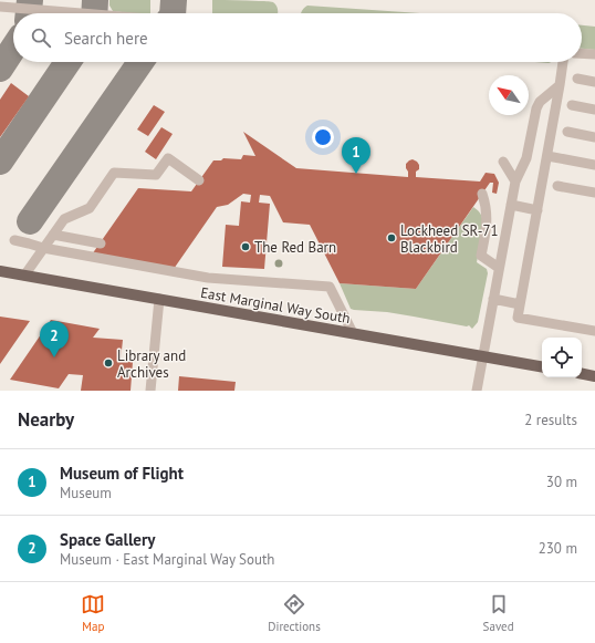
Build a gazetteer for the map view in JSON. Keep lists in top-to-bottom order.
{
  "streets": {
    "main road": ["East Marginal Way South"]
  },
  "places": ["Lockheed SR-71 Blackbird", "The Red Barn", "Library and Archives"],
  "north": "top left",
  "page": {
    "search": "Search here",
    "pins": ["1", "2"],
    "heading": ["Nearby", "2 results"],
    "list": [
      {
        "mark": "1",
        "name": "Museum of Flight",
        "note": "Museum",
        "value": "30 m"
      },
      {
        "mark": "2",
        "name": "Space Gallery",
        "note": "Museum · East Marginal Way South",
        "value": "230 m"
      }
    ],
    "nav": ["Map", "Directions", "Saved"]
  }
}
